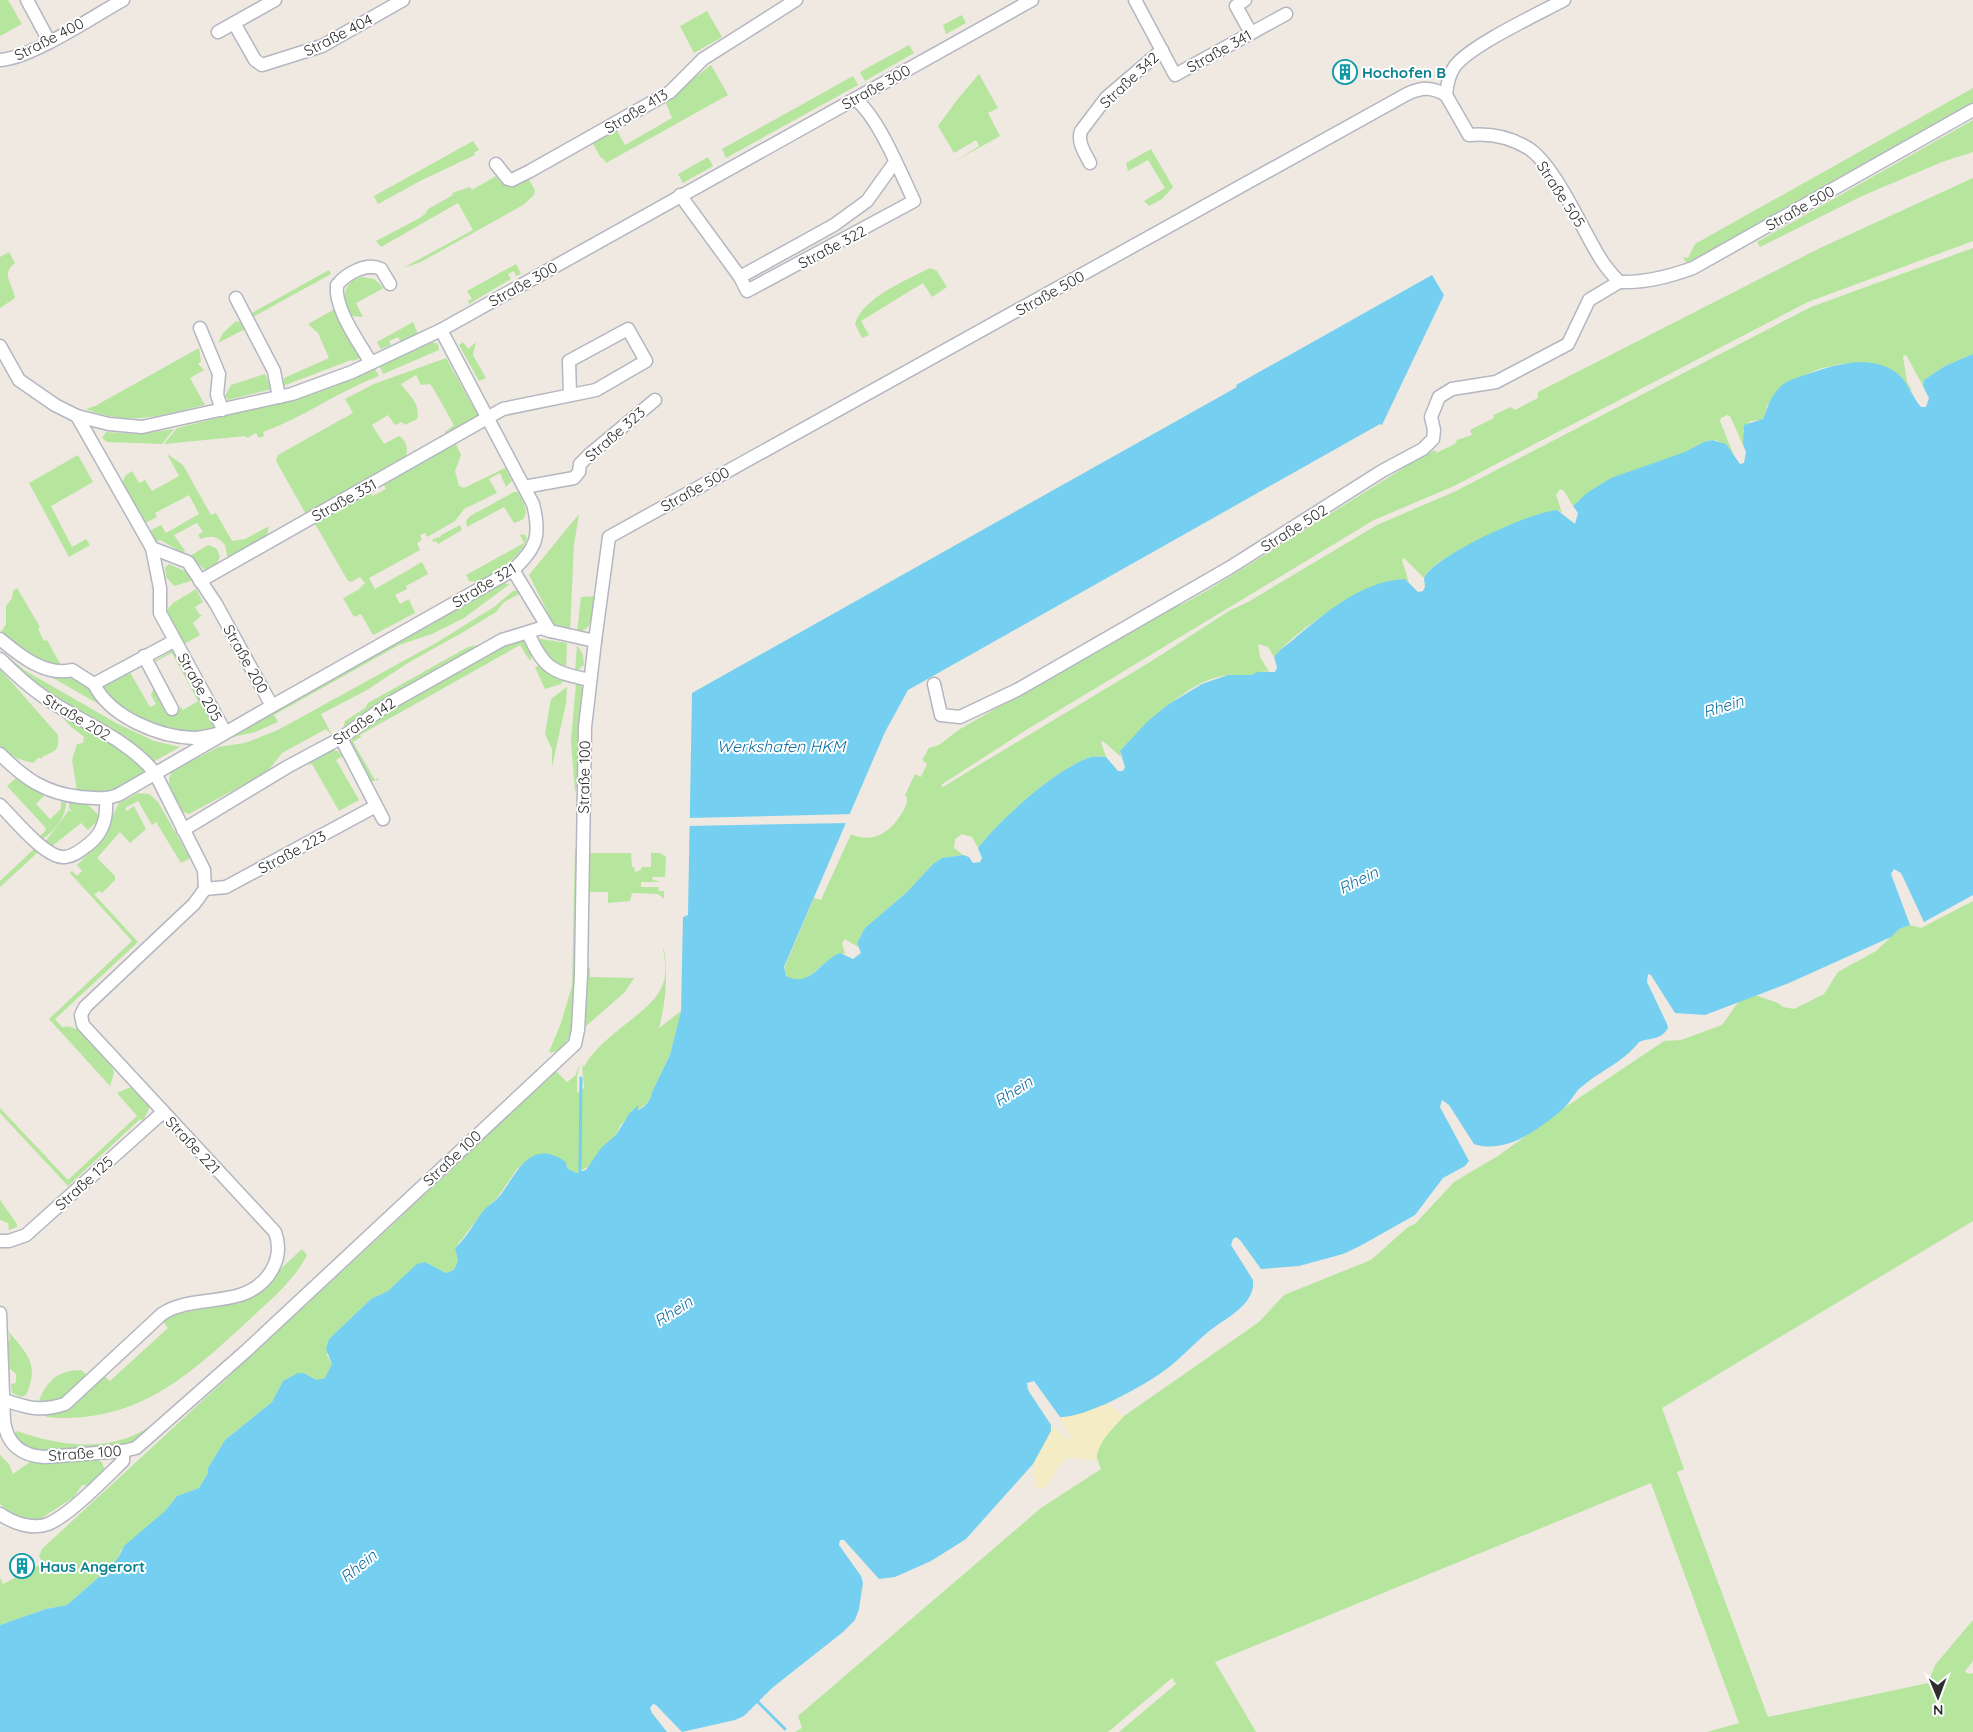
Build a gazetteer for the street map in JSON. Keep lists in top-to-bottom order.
{
  "streets": {
    "street": [
      "Straße 404",
      "Straße 400",
      "Straße 341",
      "Straße 342",
      "Straße 300",
      "Straße 413",
      "Straße 505",
      "Straße 500",
      "Straße 322",
      "Straße 323",
      "Straße 331",
      "Straße 502",
      "Straße 321",
      "Straße 200",
      "Straße 205",
      "Straße 202",
      "Straße 142",
      "Straße 100",
      "Straße 223",
      "Straße 221",
      "Straße 125"
    ]
  },
  "crossings": [
    ["Straße 341", "Straße 342"],
    ["Straße 300", "Straße 322"],
    ["Straße 300", "Straße 321"],
    ["Straße 505", "Straße 500"],
    ["Straße 505", "Straße 502"],
    ["Straße 500", "Straße 502"],
    ["Straße 500", "Straße 100"],
    ["Straße 323", "Straße 321"],
    ["Straße 331", "Straße 321"],
    ["Straße 331", "Straße 200"],
    ["Straße 321", "Straße 200"],
    ["Straße 200", "Straße 205"],
    ["Straße 200", "Straße 202"],
    ["Straße 100", "Straße 221"],
    ["Straße 223", "Straße 221"],
    ["Straße 221", "Straße 125"]
  ],
  "water": ["Rhein", "Werkshafen HKM"],
  "places": {
    "building": ["Hochofen B", "Haus Angerort"]
  },
  "north": "bottom"
}
